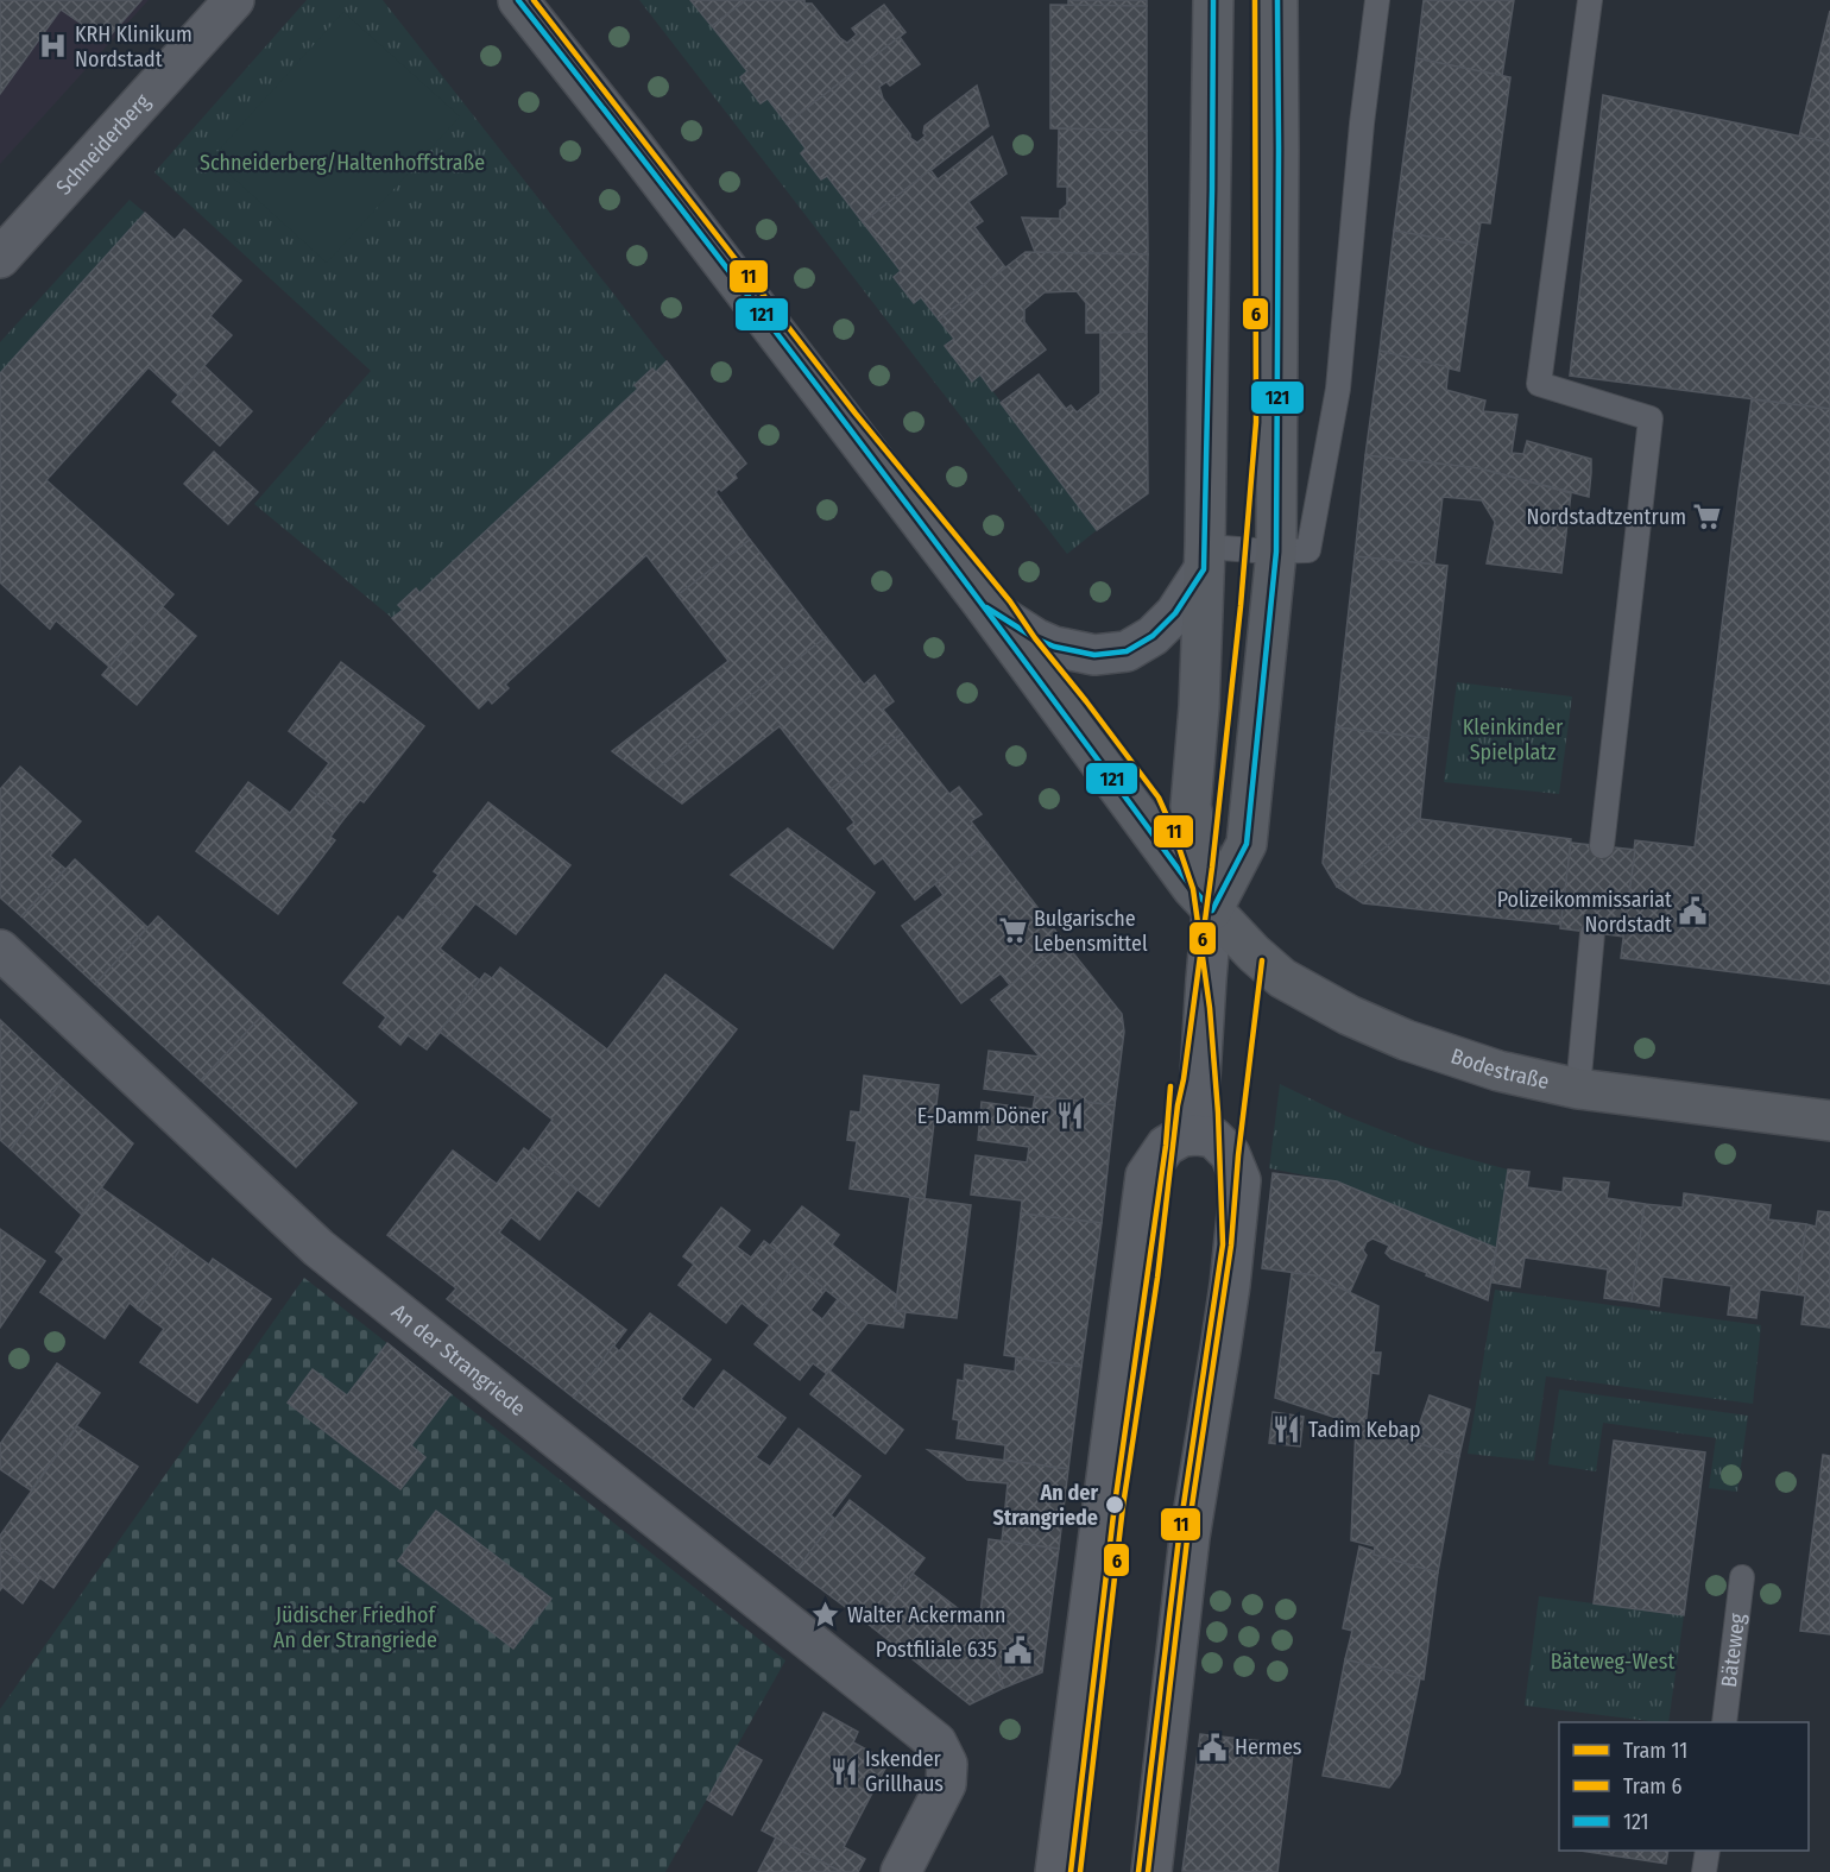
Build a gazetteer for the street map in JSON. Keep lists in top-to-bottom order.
{
  "streets": {
    "main road": ["Bodestraße"],
    "street": ["Schneiderberg", "An der Strangriede"],
    "lane": ["Bäteweg"]
  },
  "parks": [
    "Schneiderberg/Haltenhoffstraße",
    "Kleinkinder Spielplatz",
    "Jüdischer Friedhof An der Strangriede",
    "Bäteweg-West"
  ],
  "places": {
    "hospital": ["KRH Klinikum Nordstadt"],
    "supermarket": ["Nordstadtzentrum", "Bulgarische Lebensmittel"],
    "public building": ["Polizeikommissariat Nordstadt", "Postfiliale 635", "Hermes"],
    "restaurant": ["E-Damm Döner", "Tadim Kebap", "Iskender Grillhaus"],
    "other": ["An der Strangriede"],
    "place": ["Walter Ackermann"]
  },
  "lines": ["tram line 11", "tram line 6", "transit line 121"],
  "legend": ["Tram 11", "Tram 6", "121"]
}
